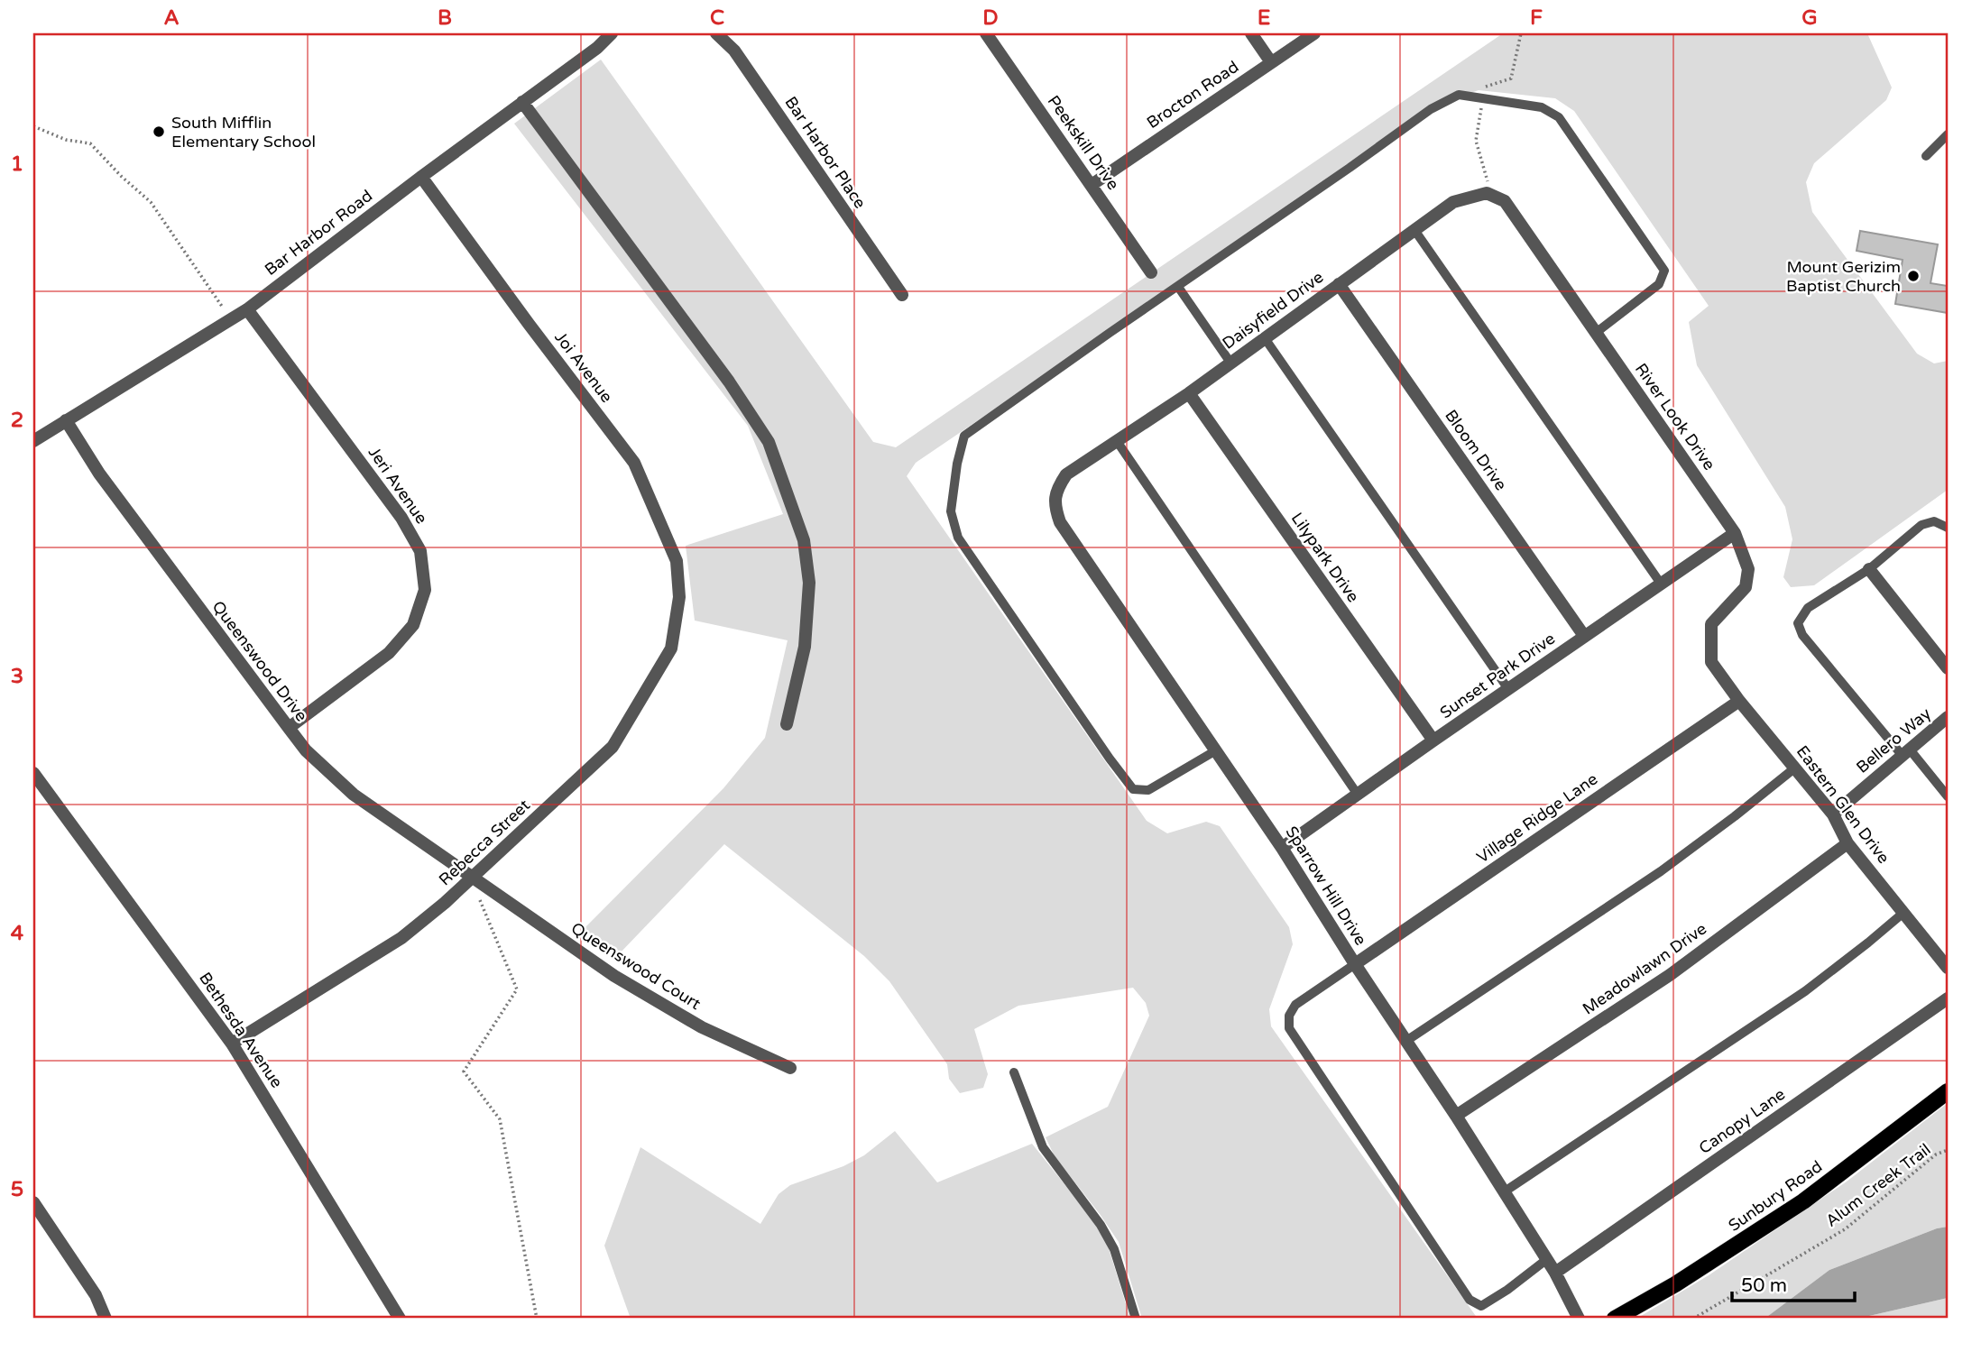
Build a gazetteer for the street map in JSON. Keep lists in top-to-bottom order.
{
  "streets": {
    "main road": ["Sunbury Road"],
    "street": [
      "Brocton Road",
      "Peekskill Drive",
      "Bar Harbor Place",
      "Bar Harbor Road",
      "Daisyfield Drive",
      "Joi Avenue",
      "River Look Drive",
      "Bloom Drive",
      "Jeri Avenue",
      "Lilypark Drive",
      "Queenswood Drive",
      "Sunset Park Drive",
      "Bellero Way",
      "Eastern Glen Drive",
      "Village Ridge Lane",
      "Rebecca Street",
      "Sparrow Hill Drive",
      "Queenswood Court",
      "Meadowlawn Drive",
      "Bethesda Avenue",
      "Canopy Lane"
    ],
    "path": ["Alum Creek Trail"]
  },
  "crossings": [
    ["Brocton Road", "Peekskill Drive"],
    ["Bar Harbor Road", "Joi Avenue"],
    ["Bar Harbor Road", "Jeri Avenue"],
    ["Bar Harbor Road", "Queenswood Drive"],
    ["Daisyfield Drive", "River Look Drive"],
    ["Daisyfield Drive", "Bloom Drive"],
    ["Daisyfield Drive", "Lilypark Drive"],
    ["Daisyfield Drive", "Sparrow Hill Drive"],
    ["Joi Avenue", "Rebecca Street"],
    ["River Look Drive", "Sunset Park Drive"],
    ["River Look Drive", "Eastern Glen Drive"],
    ["Bloom Drive", "Sunset Park Drive"],
    ["Jeri Avenue", "Queenswood Drive"],
    ["Lilypark Drive", "Sunset Park Drive"],
    ["Queenswood Drive", "Rebecca Street"],
    ["Queenswood Drive", "Queenswood Court"],
    ["Sunset Park Drive", "Sparrow Hill Drive"],
    ["Bellero Way", "Eastern Glen Drive"],
    ["Eastern Glen Drive", "Village Ridge Lane"],
    ["Eastern Glen Drive", "Meadowlawn Drive"],
    ["Village Ridge Lane", "Sparrow Hill Drive"],
    ["Rebecca Street", "Queenswood Court"],
    ["Rebecca Street", "Bethesda Avenue"],
    ["Sparrow Hill Drive", "Meadowlawn Drive"],
    ["Sparrow Hill Drive", "Canopy Lane"]
  ],
  "places": ["South Mifflin Elementary School", "Mount Gerizim Baptist Church"],
  "scale_bar": "50 m",
  "grid": {
    "columns": [
      "A",
      "B",
      "C",
      "D",
      "E",
      "F",
      "G"
    ],
    "rows": [
      "1",
      "2",
      "3",
      "4",
      "5"
    ]
  }
}
